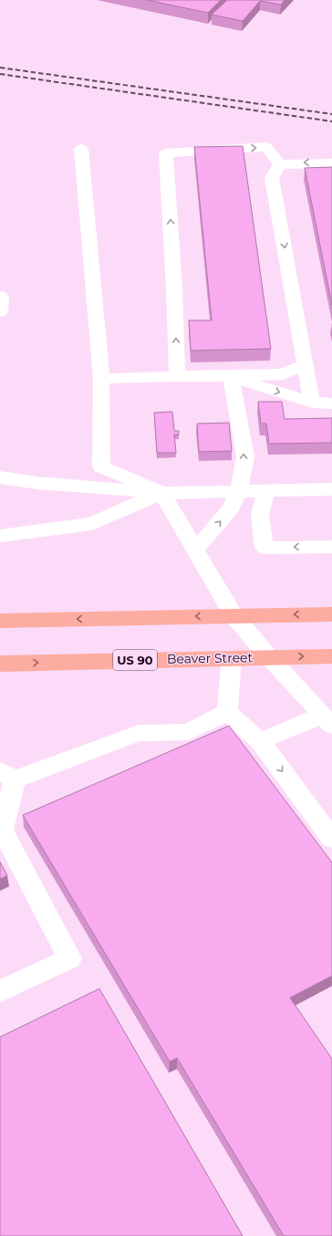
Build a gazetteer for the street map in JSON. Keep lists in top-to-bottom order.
{
  "streets": {
    "main road": ["Beaver Street", "US 90"]
  }
}
